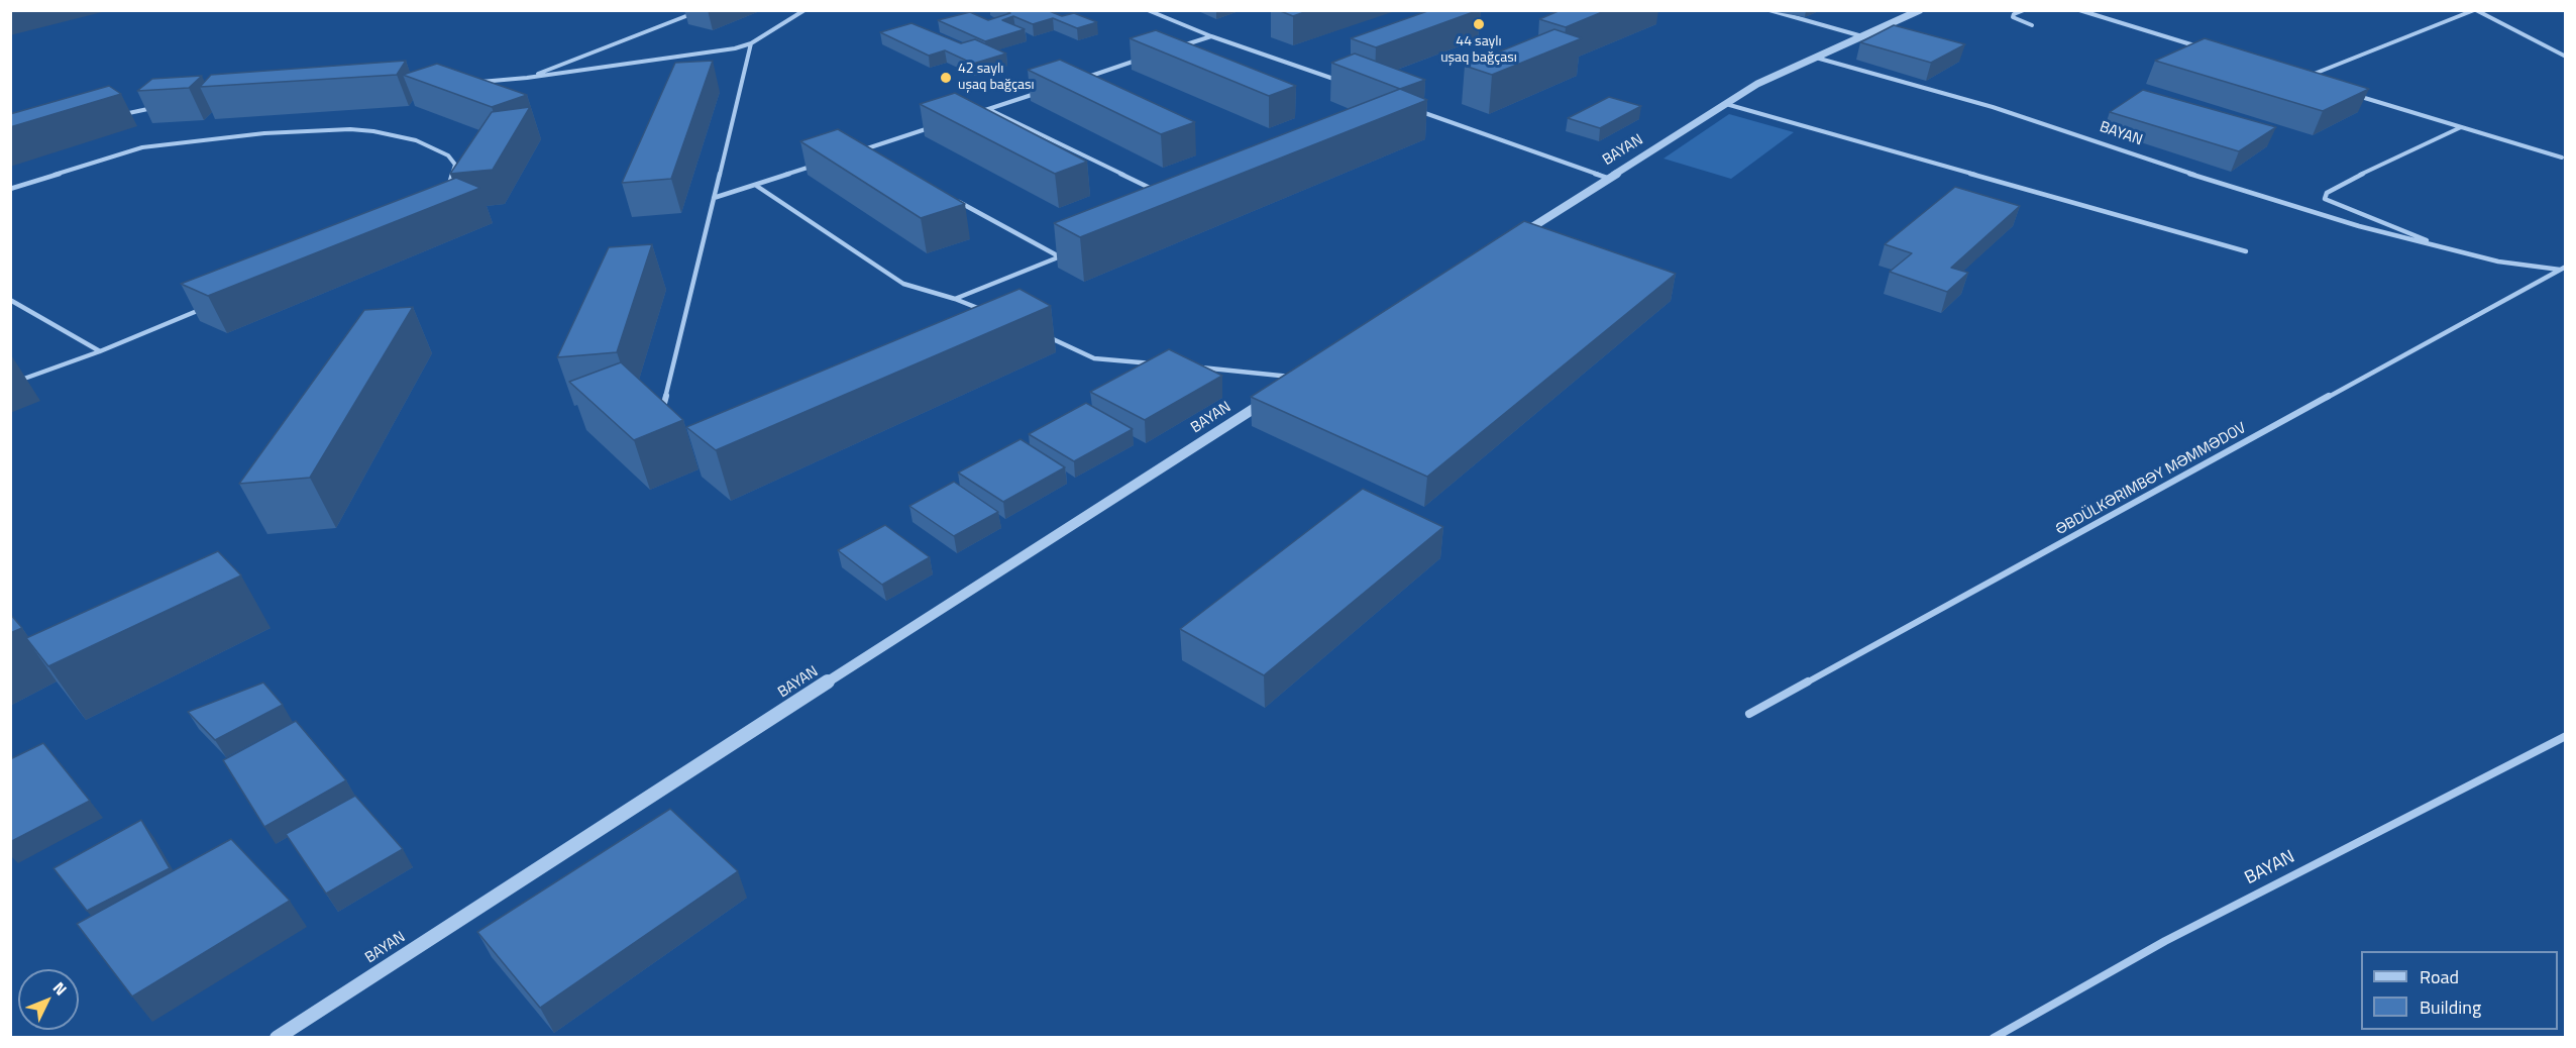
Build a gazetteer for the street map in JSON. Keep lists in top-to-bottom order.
{
  "streets": {
    "street": ["BAYAN", "ƏBDÜLKƏRIMBƏY MƏMMƏDOV"]
  },
  "crossings": [
    ["BAYAN", "ƏBDÜLKƏRIMBƏY MƏMMƏDOV"]
  ],
  "places": ["44 saylı uşaq bağçası", "42 saylı uşaq bağçası"],
  "legend": ["Road", "Building"],
  "north": "top right"
}
